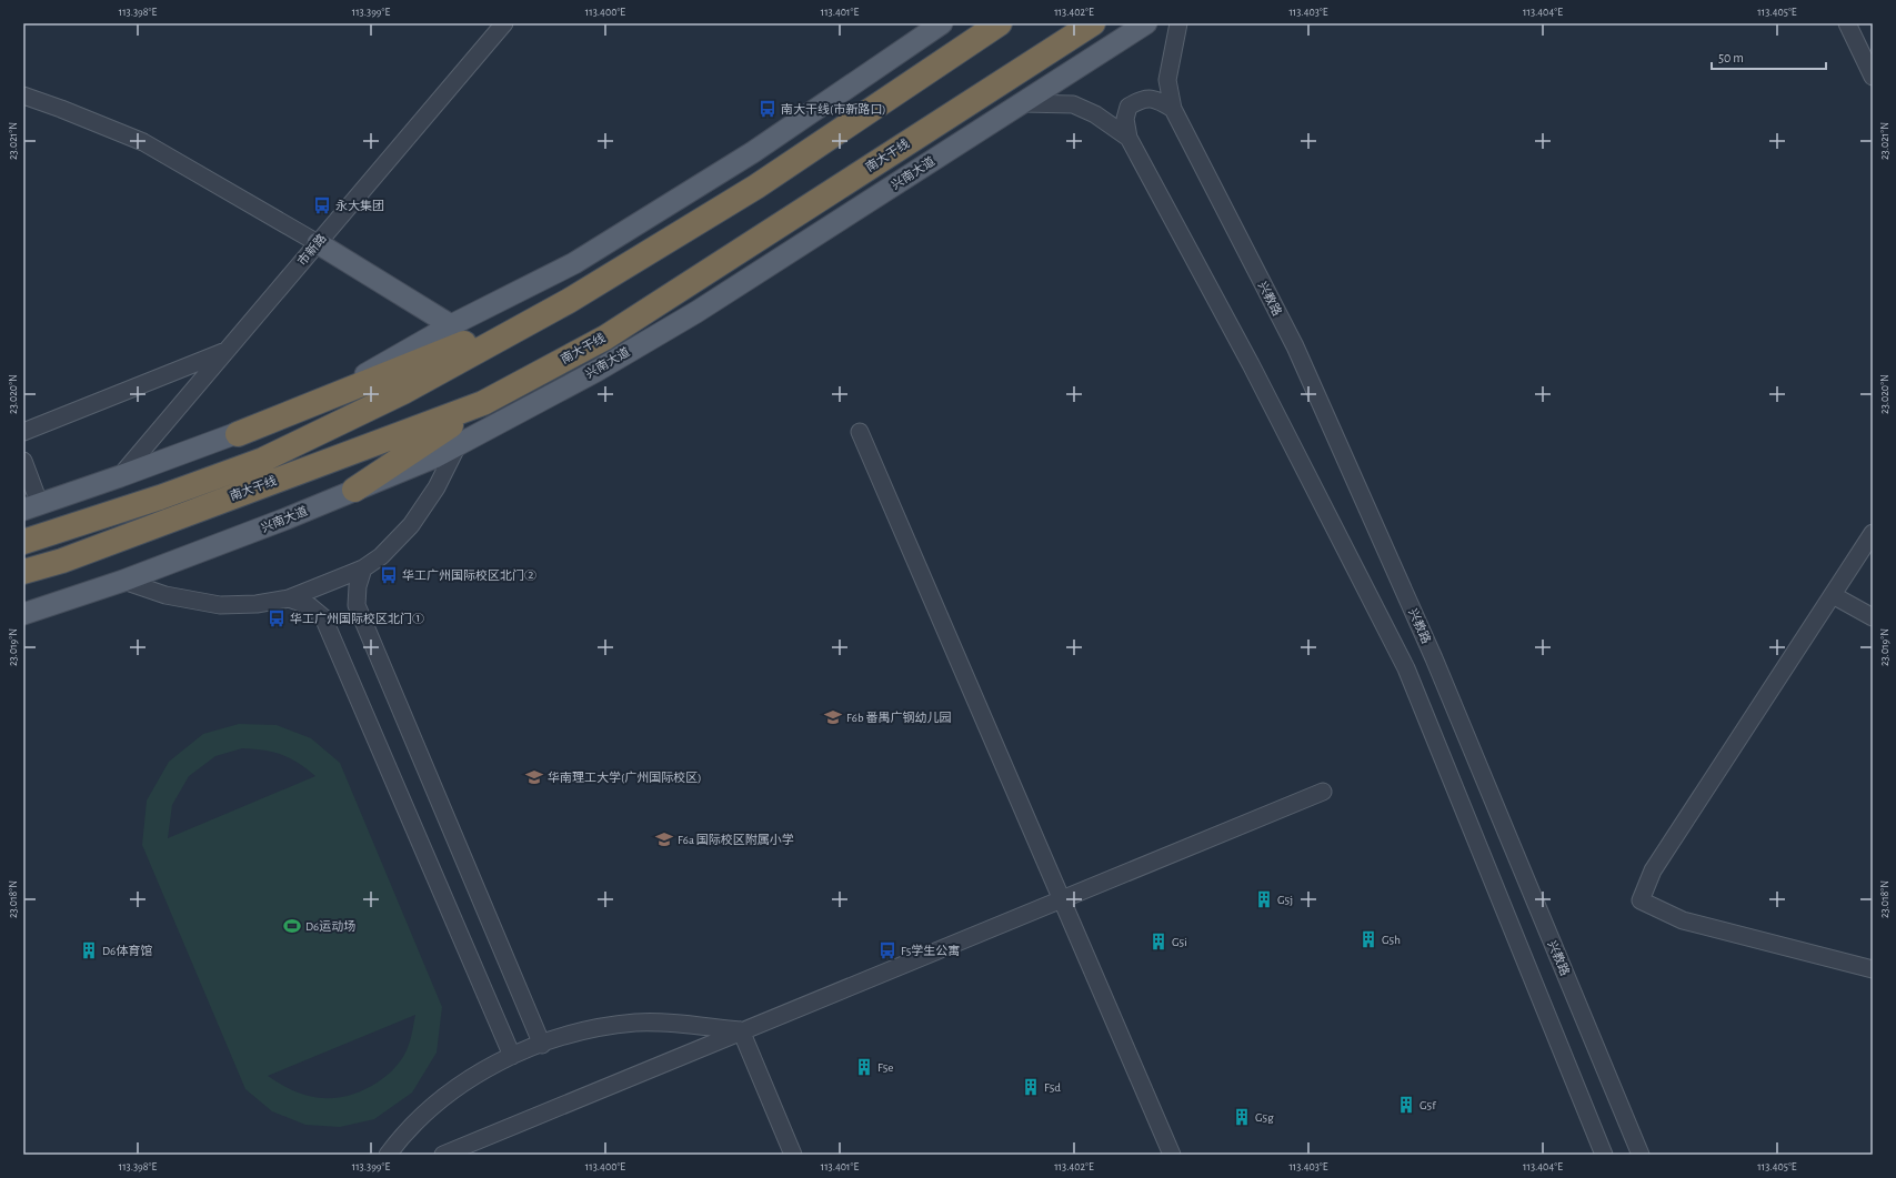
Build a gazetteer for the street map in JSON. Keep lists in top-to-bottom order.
{
  "streets": {
    "highway": ["南大干线"],
    "main road": ["兴南大道"],
    "street": ["市新路", "兴教路"]
  },
  "places": {
    "bus stop": [
      "南大干线(市新路口)",
      "永大集团",
      "华工广州国际校区北门②",
      "华工广州国际校区北门①",
      "F5学生公寓"
    ],
    "school or university": ["F6b 番禺广钢幼儿园", "华南理工大学(广州国际校区)", "F6a 国际校区附属小学"],
    "building": [
      "G5j",
      "G5h",
      "G5i",
      "D6体育馆",
      "F5e",
      "F5d",
      "G5f",
      "G5g"
    ],
    "sports": ["D6运动场"]
  },
  "scale_bar": "50 m",
  "coordinates": [
    "113.398°E",
    "113.399°E",
    "113.400°E",
    "113.401°E",
    "113.402°E",
    "113.403°E",
    "113.404°E",
    "113.405°E",
    "23.021°N",
    "23.020°N",
    "23.019°N",
    "23.018°N"
  ]
}
